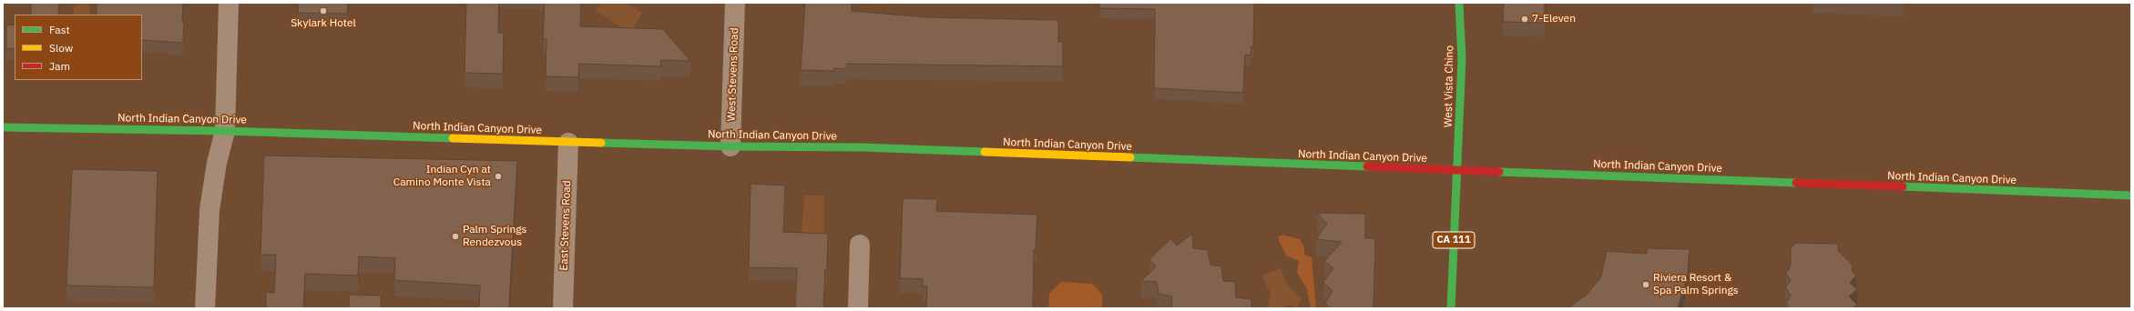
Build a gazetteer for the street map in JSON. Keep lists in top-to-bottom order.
{
  "streets": {
    "main road": ["West Vista Chino", "North Indian Canyon Drive", "CA 111"],
    "street": ["West Stevens Road", "East Stevens Road"]
  },
  "crossings": [
    ["West Stevens Road", "North Indian Canyon Drive"],
    ["West Vista Chino", "North Indian Canyon Drive"],
    ["West Vista Chino", "CA 111"],
    ["North Indian Canyon Drive", "East Stevens Road"],
    ["North Indian Canyon Drive", "CA 111"]
  ],
  "places": [
    "Skylark Hotel",
    "7-Eleven",
    "Indian Cyn at Camino Monte Vista",
    "Palm Springs Rendezvous",
    "Riviera Resort & Spa Palm Springs"
  ],
  "legend": ["Fast", "Slow", "Jam"]
}
